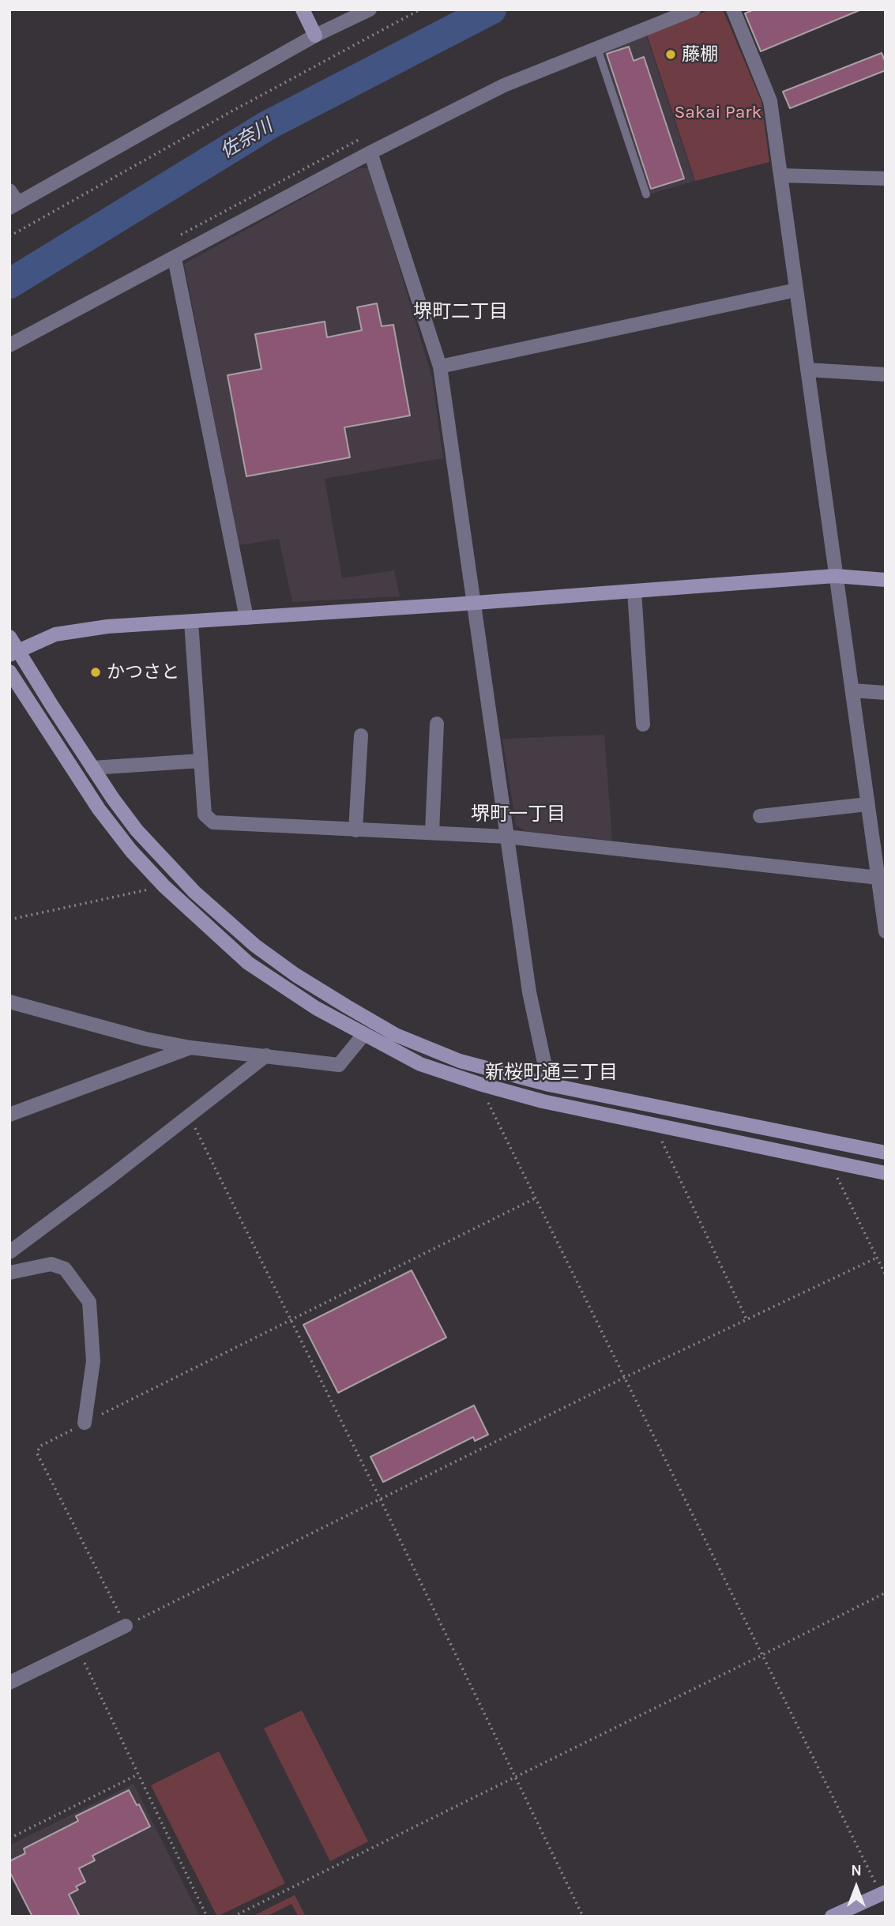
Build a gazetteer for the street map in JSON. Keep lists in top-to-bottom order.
{
  "districts": ["堺町二丁目", "堺町一丁目", "新桜町通三丁目"],
  "water": ["佐奈川"],
  "parks": ["Sakai Park"],
  "places": ["藤棚", "かつさと"],
  "north": "top"
}
